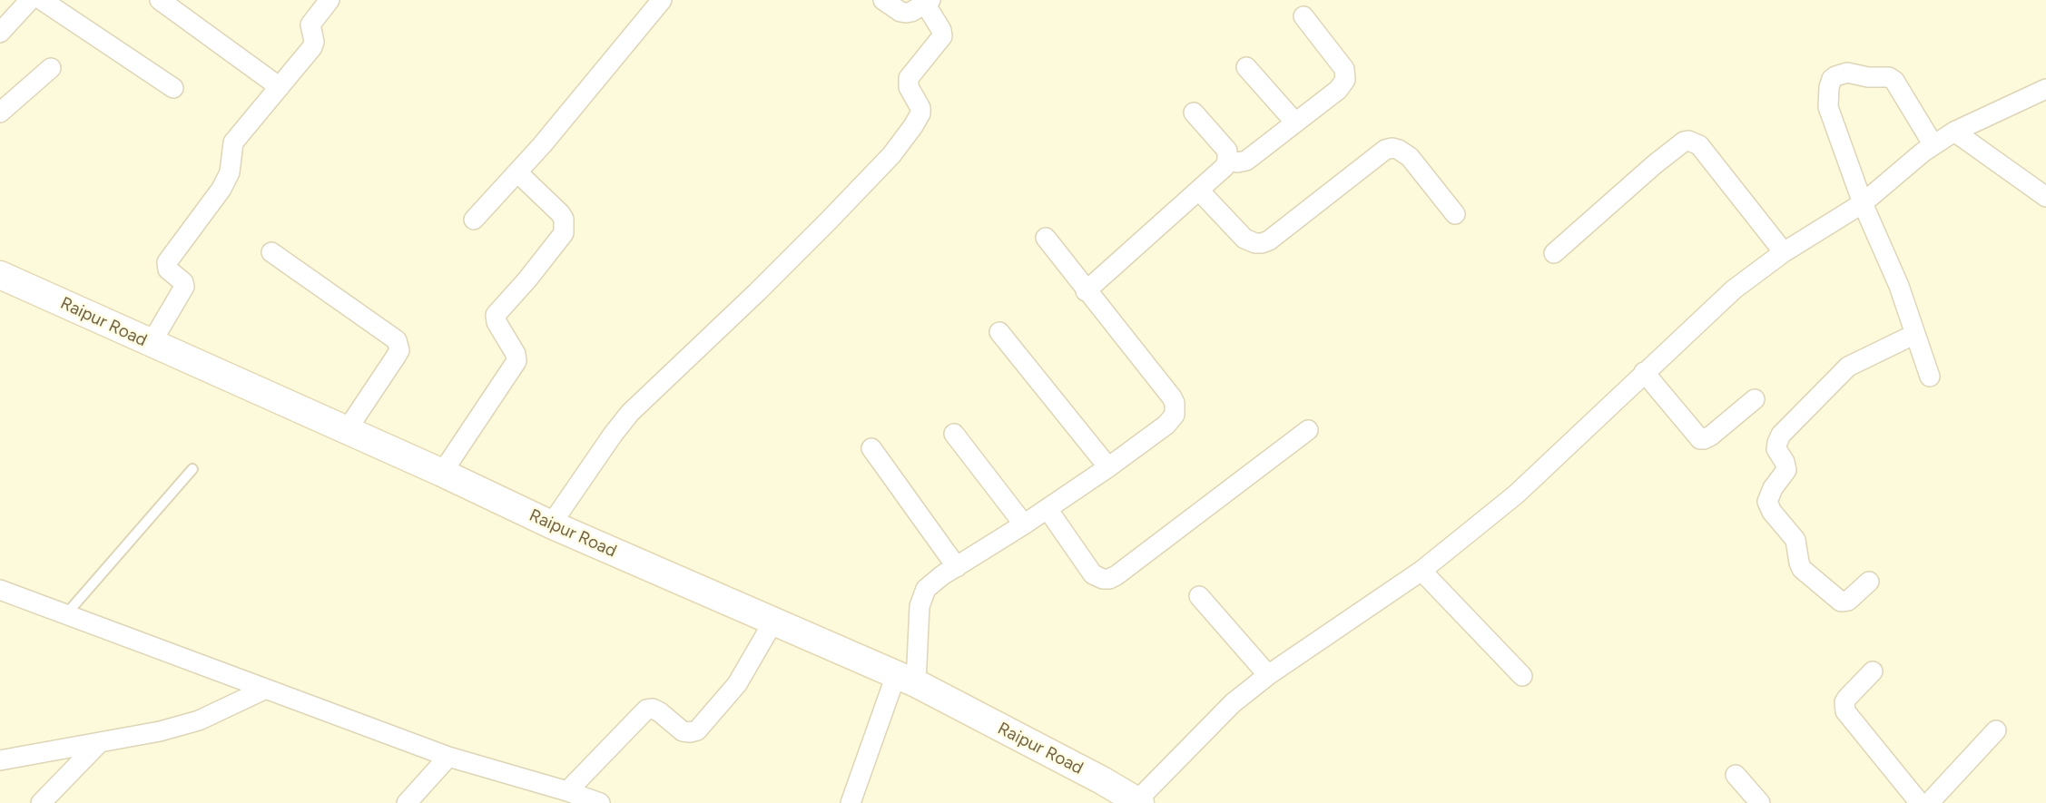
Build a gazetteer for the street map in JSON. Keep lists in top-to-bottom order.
{
  "streets": {
    "main road": ["Raipur Road"]
  }
}
